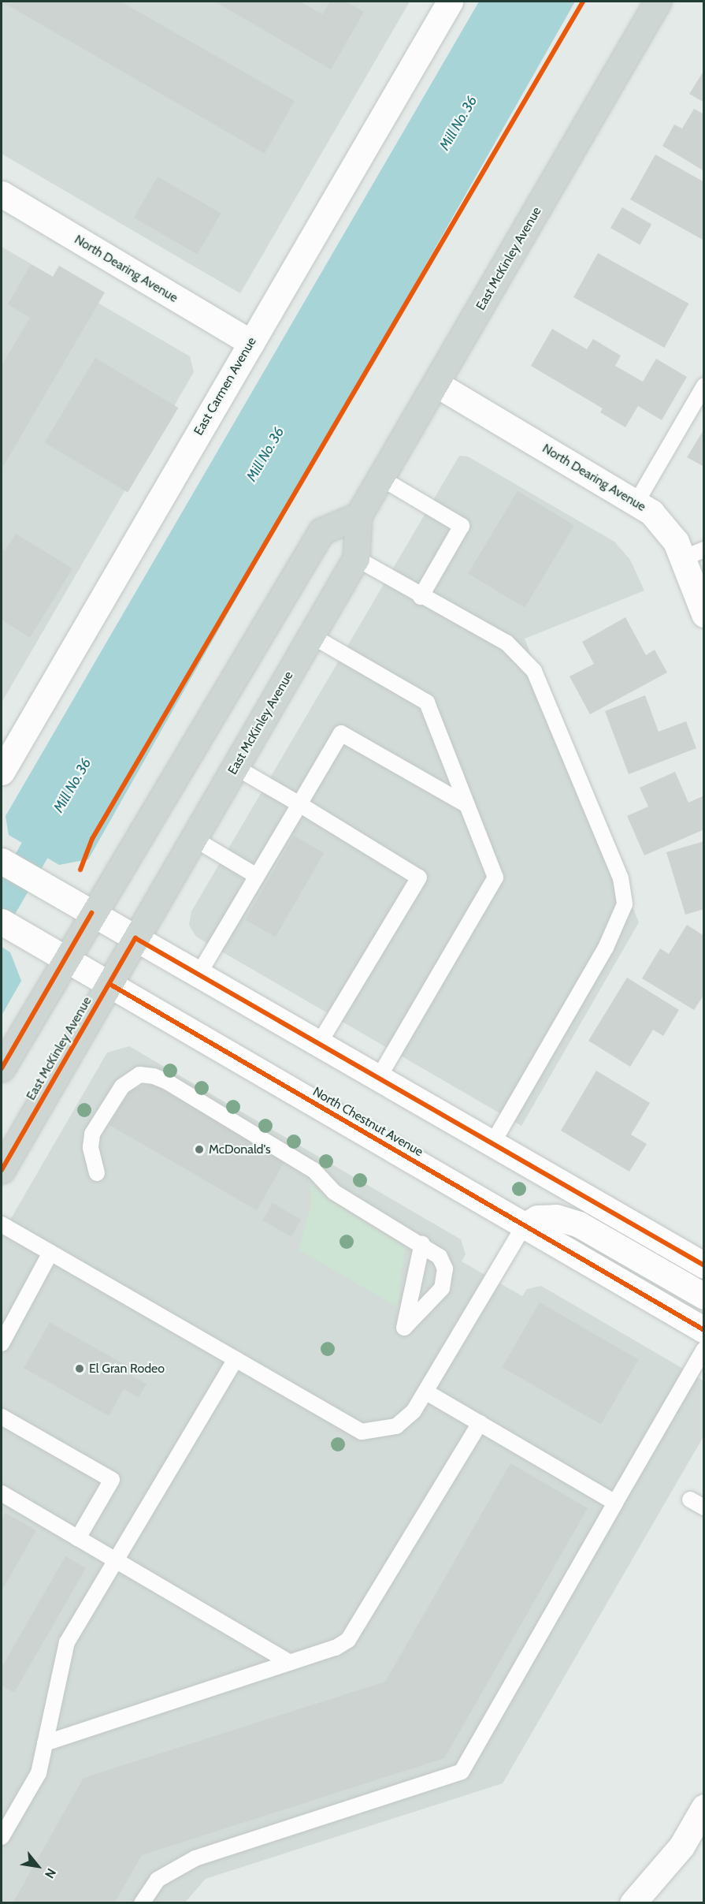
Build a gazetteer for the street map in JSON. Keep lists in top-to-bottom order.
{
  "streets": {
    "main road": [
      "East McKinley Avenue",
      "North Dearing Avenue",
      "East Carmen Avenue",
      "North Chestnut Avenue"
    ]
  },
  "crossings": [
    ["East McKinley Avenue", "North Dearing Avenue"],
    ["East McKinley Avenue", "North Chestnut Avenue"],
    ["North Dearing Avenue", "East Carmen Avenue"]
  ],
  "water": ["Mill No. 36"],
  "places": ["McDonald's", "El Gran Rodeo"],
  "north": "bottom right"
}
